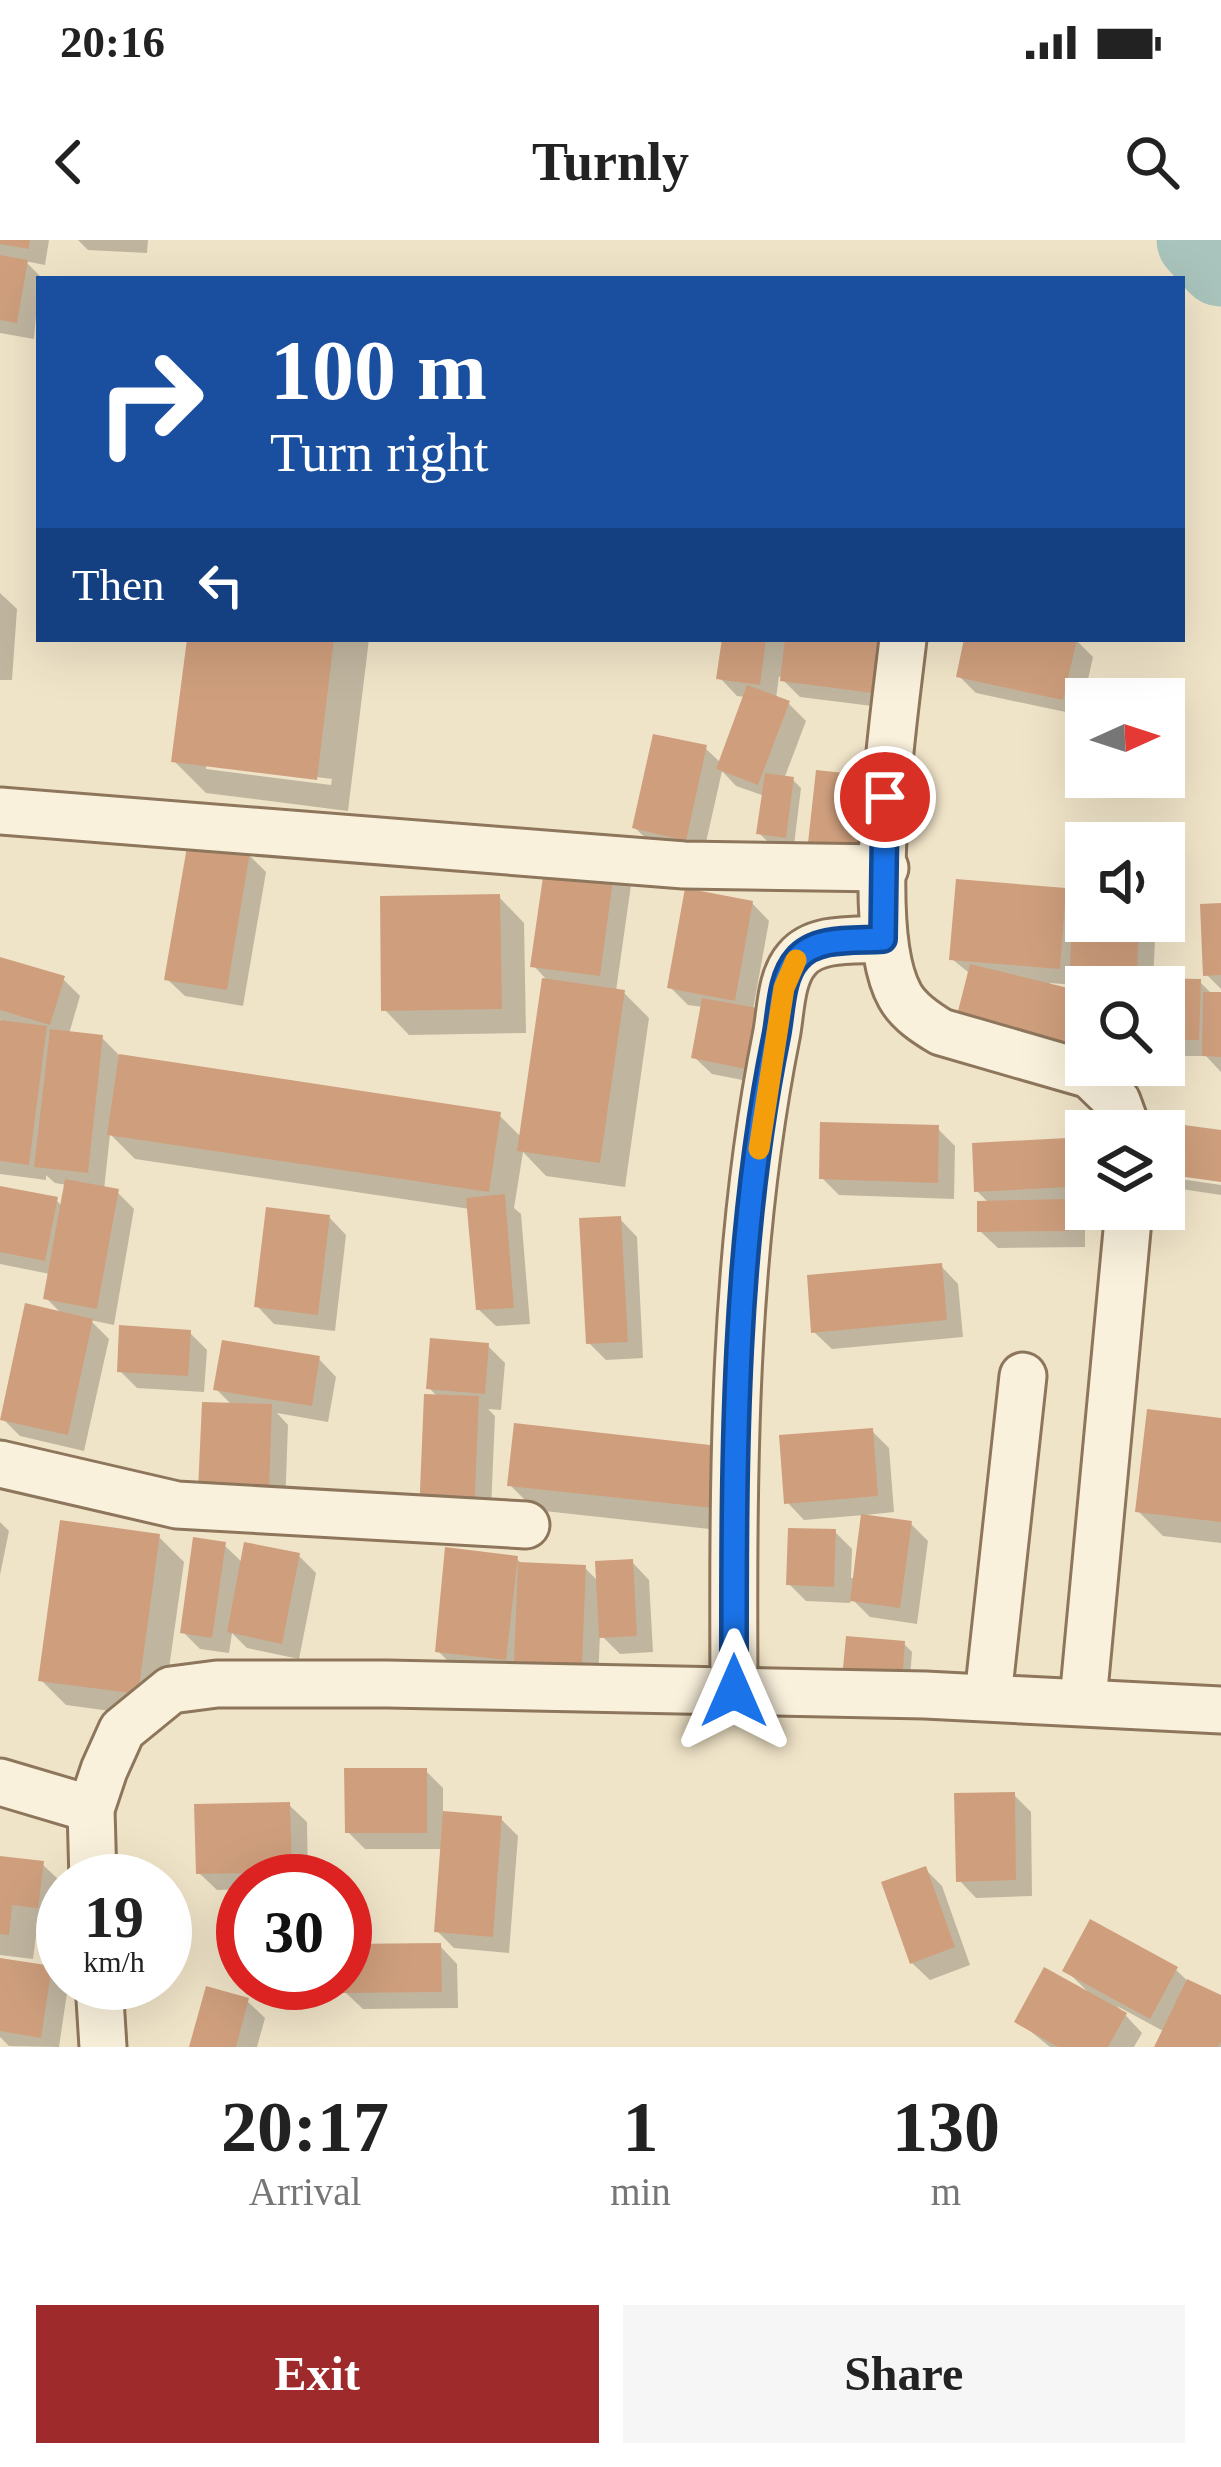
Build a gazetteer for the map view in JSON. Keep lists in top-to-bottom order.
{
  "north": "right",
  "page": {
    "status": "20:16",
    "header": "Turnly",
    "turn": ["100 m", "Turn right"],
    "then": "Then",
    "speed": "19 km/h",
    "limit": "30",
    "eta": [
      "20:17",
      "Arrival",
      "1",
      "min",
      "130",
      "m"
    ],
    "buttons": ["Exit", "Share"]
  }
}
